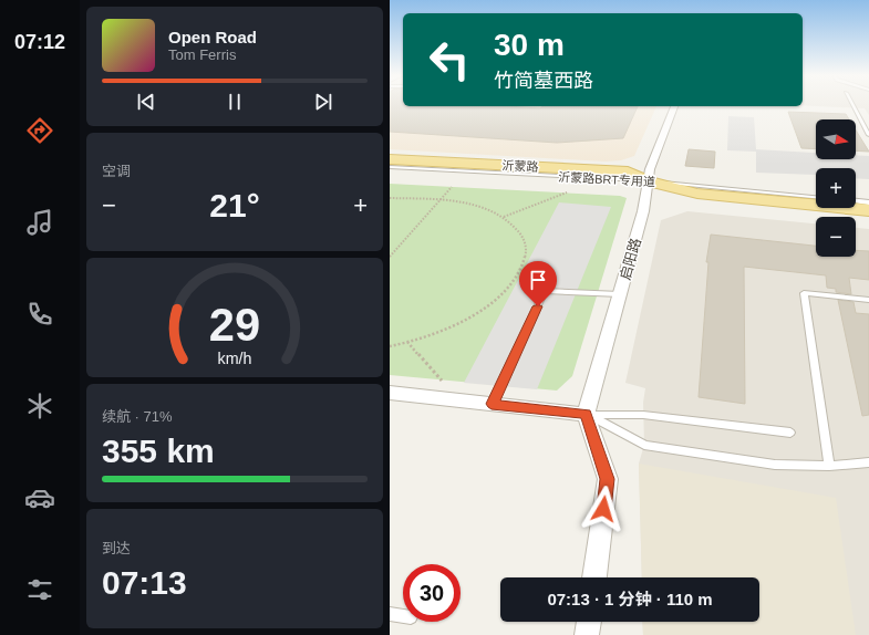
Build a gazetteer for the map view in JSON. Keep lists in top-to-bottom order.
{
  "streets": {
    "main road": ["沂蒙路"],
    "street": ["启阳路"],
    "lane": ["沂蒙路BRT专用道"]
  },
  "crossings": [
    ["沂蒙路", "沂蒙路BRT专用道"],
    ["沂蒙路", "启阳路"],
    ["沂蒙路BRT专用道", "启阳路"]
  ],
  "north": "right",
  "page": {
    "tabs": "07:12",
    "turn": ["30 m", "竹简墓西路"],
    "song": ["Open Road", "Tom Ferris"],
    "map_buttons": ["+", "−"],
    "tile": [
      "空调",
      ["续航 · 71%", "355 km"],
      ["到达", "07:13"]
    ],
    "heat": ["−", "21°", "+"],
    "limit": "30",
    "trip": "07:13 · 1 分钟 · 110 m",
    "gauge": ["29", "km/h"]
  }
}
